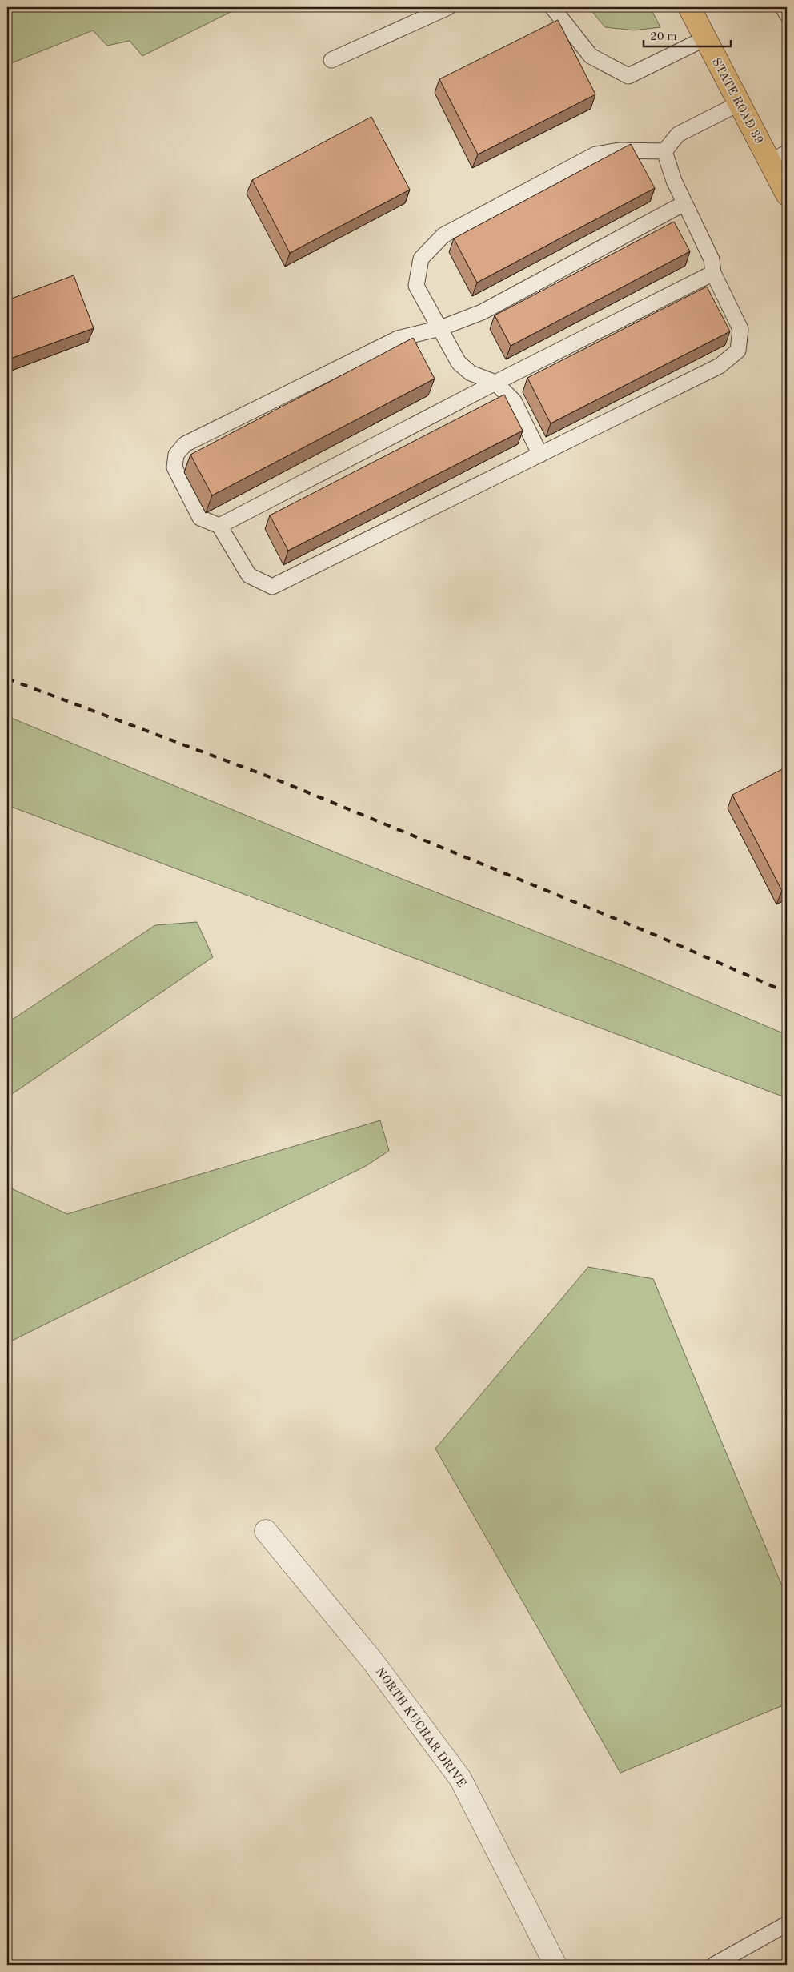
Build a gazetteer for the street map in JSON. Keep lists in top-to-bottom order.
{
  "streets": {
    "main road": ["STATE ROAD 39"],
    "street": ["NORTH KUCHAR DRIVE"]
  },
  "scale_bar": "20 m"
}
